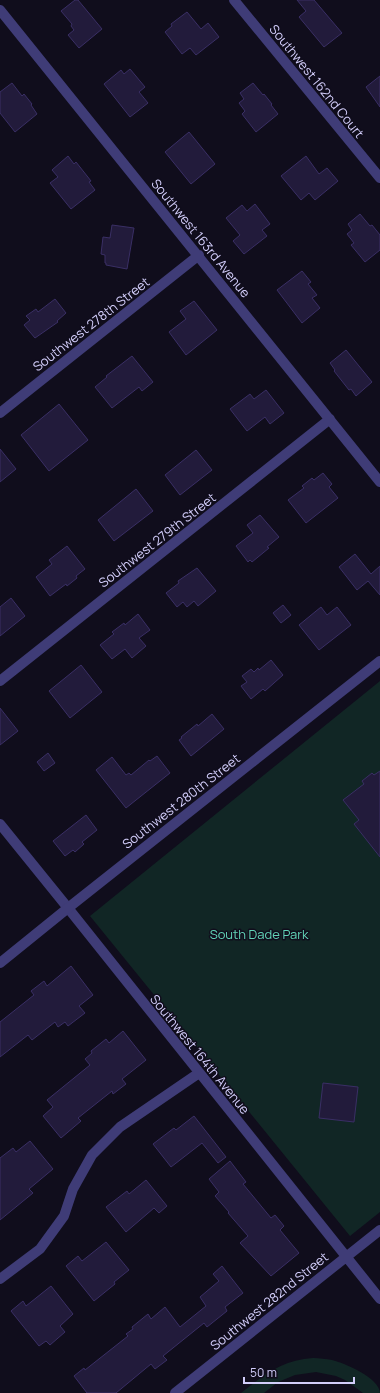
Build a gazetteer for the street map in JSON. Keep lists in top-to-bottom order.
{
  "streets": {
    "street": [
      "Southwest 162nd Court",
      "Southwest 163rd Avenue",
      "Southwest 278th Street",
      "Southwest 279th Street",
      "Southwest 280th Street",
      "Southwest 164th Avenue",
      "Southwest 282nd Street"
    ]
  },
  "crossings": [
    ["Southwest 163rd Avenue", "Southwest 278th Street"],
    ["Southwest 163rd Avenue", "Southwest 279th Street"],
    ["Southwest 280th Street", "Southwest 164th Avenue"],
    ["Southwest 164th Avenue", "Southwest 282nd Street"]
  ],
  "parks": ["South Dade Park"],
  "scale_bar": "50 m"
}
